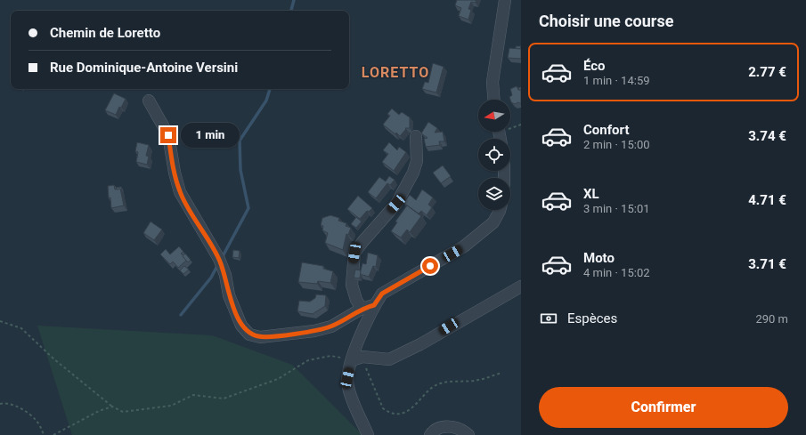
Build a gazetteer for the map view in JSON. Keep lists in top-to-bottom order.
{
  "districts": ["LORETTO"],
  "north": "left",
  "page": {
    "heading": "Choisir une course",
    "banner": ["Chemin de Loretto", "Rue Dominique-Antoine Versini"],
    "list": [
      {
        "name": "Éco",
        "note": "1 min · 14:59",
        "value": "2.77 €"
      },
      {
        "name": "Confort",
        "note": "2 min · 15:00",
        "value": "3.74 €"
      },
      {
        "name": "XL",
        "note": "3 min · 15:01",
        "value": "4.71 €"
      },
      {
        "name": "Moto",
        "note": "4 min · 15:02",
        "value": "3.71 €"
      }
    ],
    "bubble": "1 min",
    "pay": ["Espèces", "290 m"],
    "buttons": "Confirmer"
  }
}
